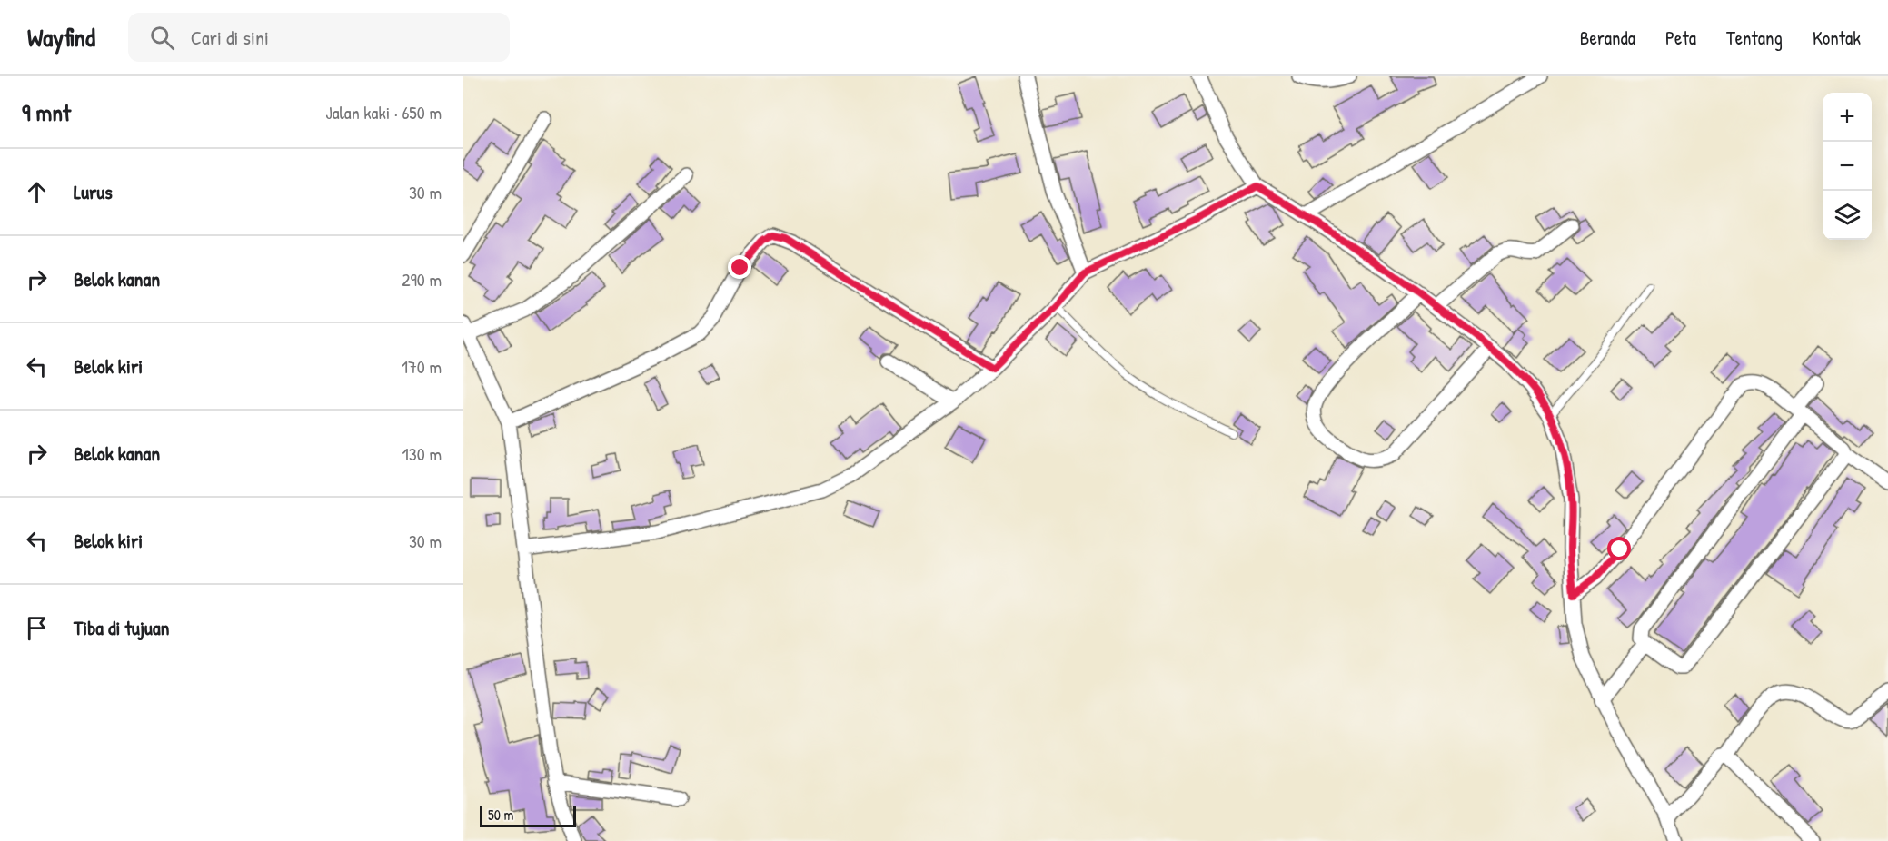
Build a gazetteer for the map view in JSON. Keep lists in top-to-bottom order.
{
  "scale_bar": "50 m",
  "page": {
    "header": "Wayfind",
    "search": "Cari di sini",
    "nav": [
      "Beranda",
      "Peta",
      "Tentang",
      "Kontak"
    ],
    "heading": ["9 mnt", "Jalan kaki · 650 m"],
    "map_buttons": ["+", "−"],
    "list": [
      ["Lurus", "30 m"],
      ["Belok kanan", "290 m"],
      ["Belok kiri", "170 m"],
      ["Belok kanan", "130 m"],
      ["Belok kiri", "30 m"],
      "Tiba di tujuan"
    ],
    "scale": "50 m"
  }
}
